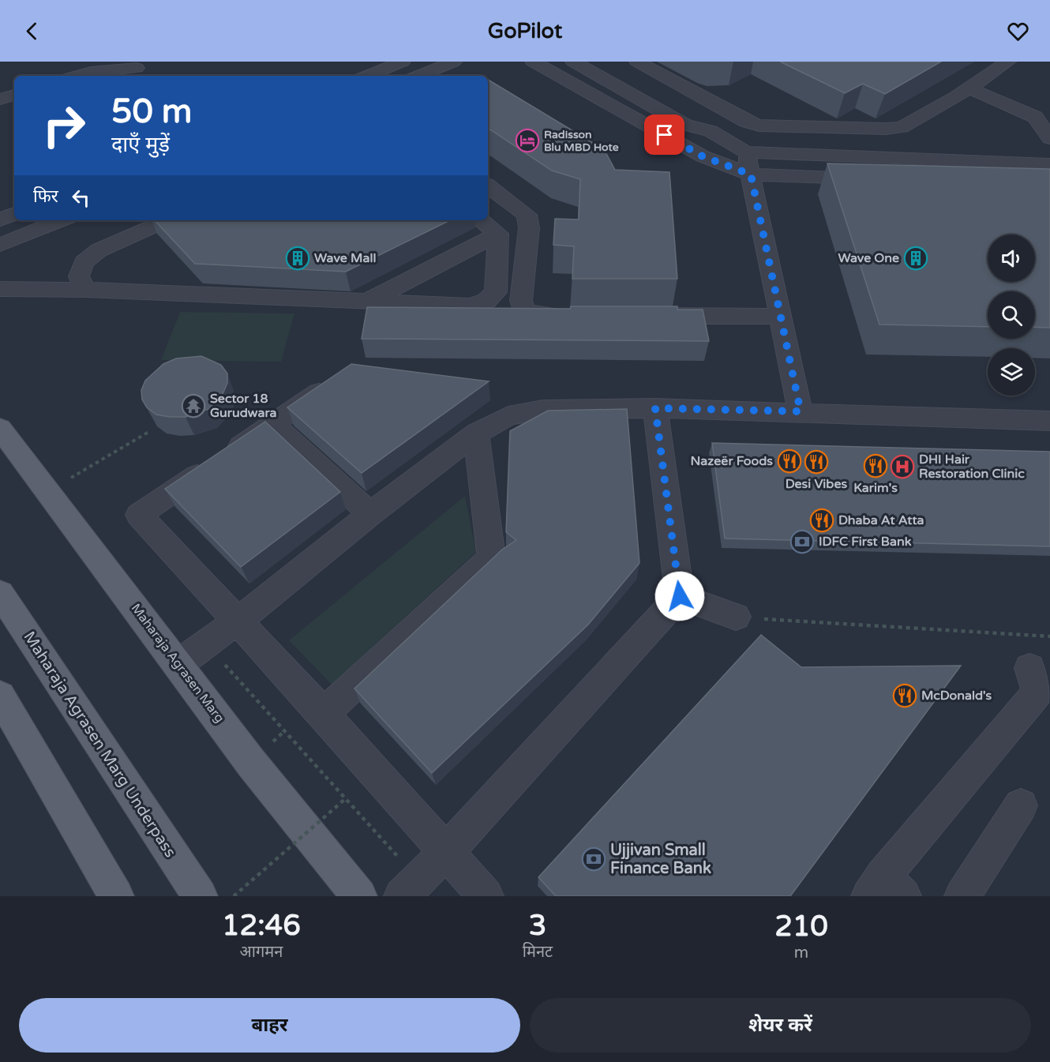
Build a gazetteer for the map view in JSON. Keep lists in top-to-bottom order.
{
  "streets": {
    "main road": ["Maharaja Agrasen Marg", "Maharaja Agrasen Marg Underpass"]
  },
  "places": {
    "hotel": ["Radisson Blu MBD Hote"],
    "building": ["Wave Mall", "Wave One"],
    "temple": ["Sector 18 Gurudwara"],
    "restaurant": [
      "Nazeër Foods",
      "Desi Vibes",
      "Karim's",
      "Dhaba At Atta",
      "McDonald's"
    ],
    "hospital": ["DHI Hair Restoration Clinic"],
    "bank": ["IDFC First Bank", "Ujjivan Small Finance Bank"]
  },
  "page": {
    "header": "GoPilot",
    "turn": ["50 m", "दाएँ मुड़ें"],
    "then": "फिर",
    "eta": [
      "12:46",
      "आगमन",
      "3",
      "मिनट",
      "210",
      "m"
    ],
    "buttons": ["बाहर", "शेयर करें"]
  }
}
